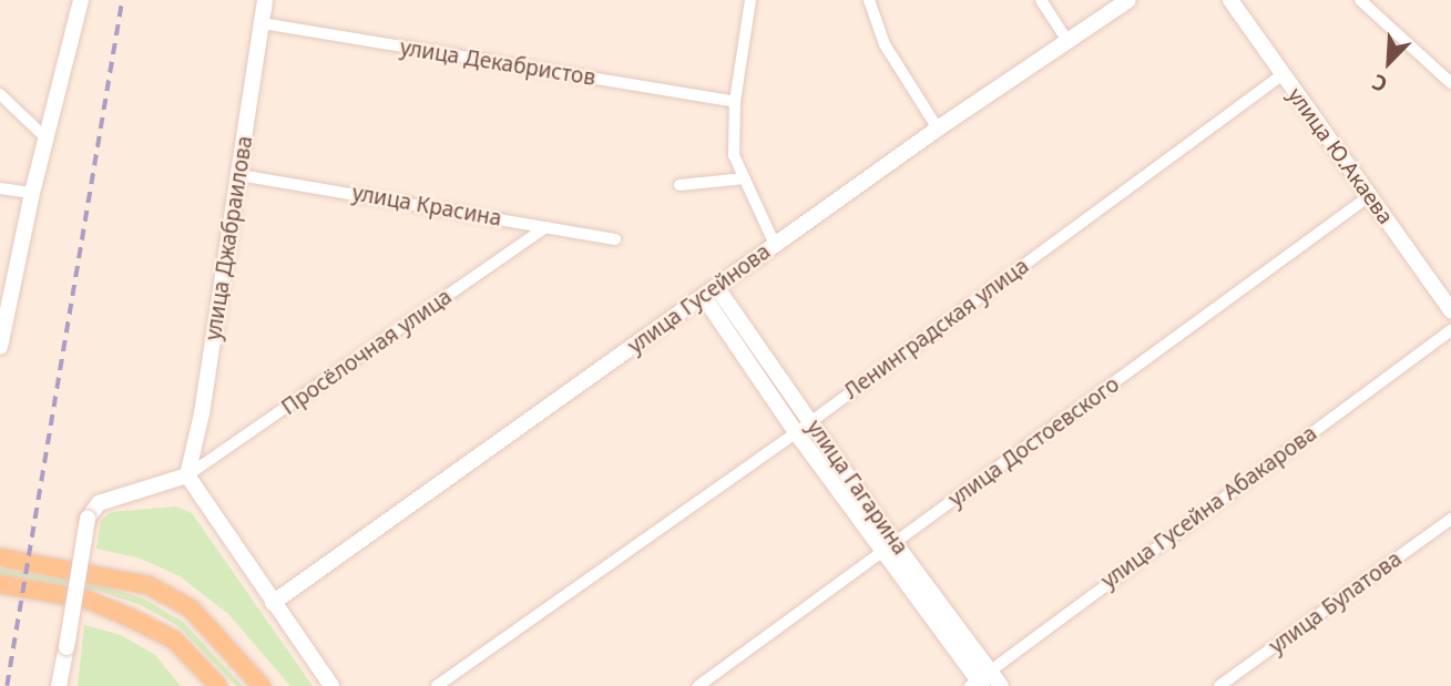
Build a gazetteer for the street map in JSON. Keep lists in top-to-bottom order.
{
  "streets": {
    "main road": [
      "улица Ю.Акаева",
      "улица Джабраилова",
      "улица Гусейнова",
      "улица Гагарина"
    ],
    "street": [
      "улица Декабристов",
      "улица Красина",
      "Ленинградская улица",
      "Просёлочная улица",
      "улица Достоевского",
      "улица Гусейна Абакарова",
      "улица Булатова"
    ]
  },
  "crossings": [
    ["улица Декабристов", "улица Джабраилова"],
    ["улица Ю.Акаева", "Ленинградская улица"],
    ["улица Ю.Акаева", "улица Достоевского"],
    ["улица Красина", "улица Джабраилова"],
    ["улица Красина", "Просёлочная улица"],
    ["улица Джабраилова", "Просёлочная улица"],
    ["улица Гусейнова", "улица Гагарина"],
    ["Ленинградская улица", "улица Гагарина"],
    ["улица Достоевского", "улица Гагарина"],
    ["улица Гагарина", "улица Гусейна Абакарова"]
  ],
  "north": "bottom left"
}
